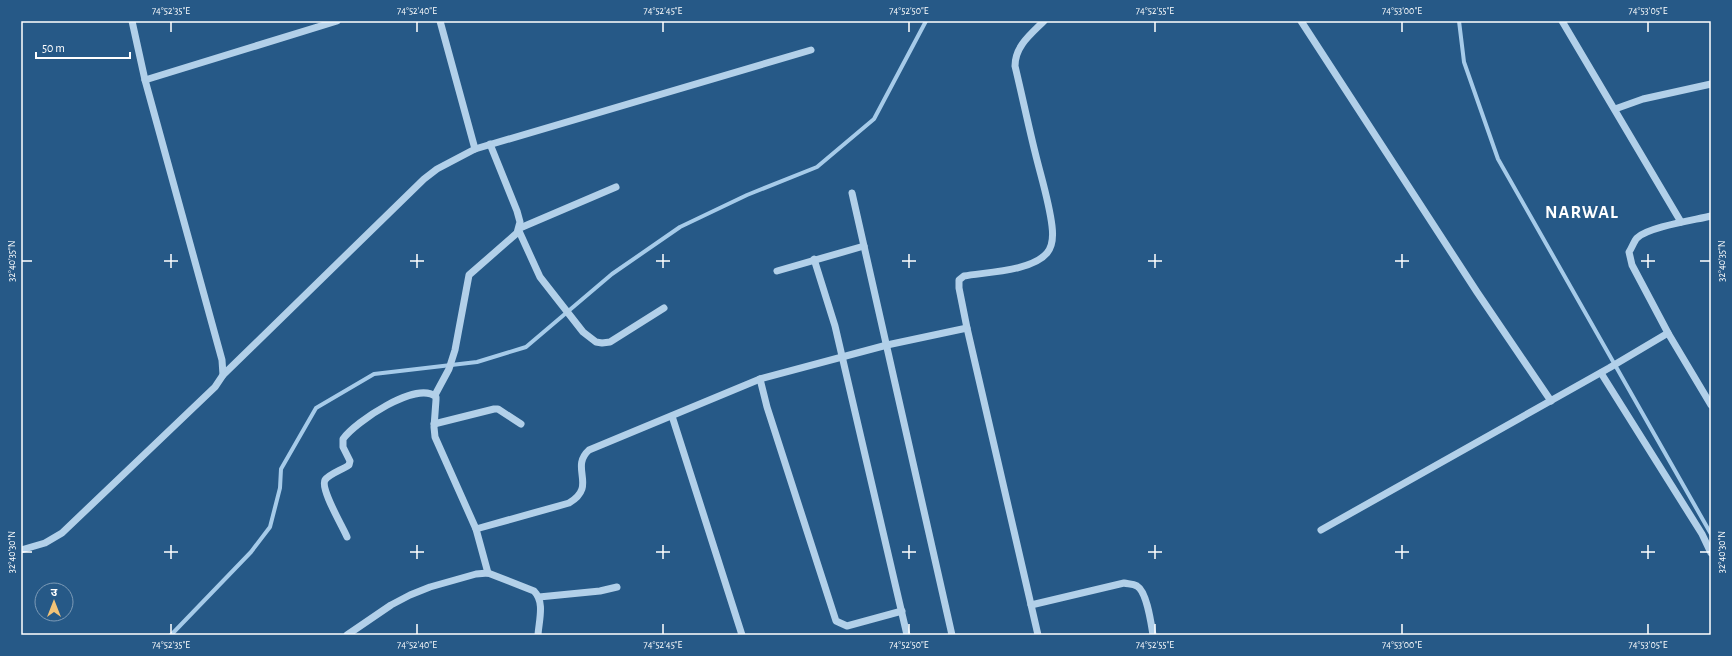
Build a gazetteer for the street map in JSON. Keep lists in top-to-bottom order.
{
  "districts": ["NARWAL"],
  "scale_bar": "50 m",
  "north": "top",
  "coordinates": [
    "74°52'35\"E",
    "74°52'40\"E",
    "74°52'45\"E",
    "74°52'50\"E",
    "74°52'55\"E",
    "74°53'00\"E",
    "74°53'05\"E",
    "32°40'35\"N",
    "32°40'30\"N"
  ]
}
